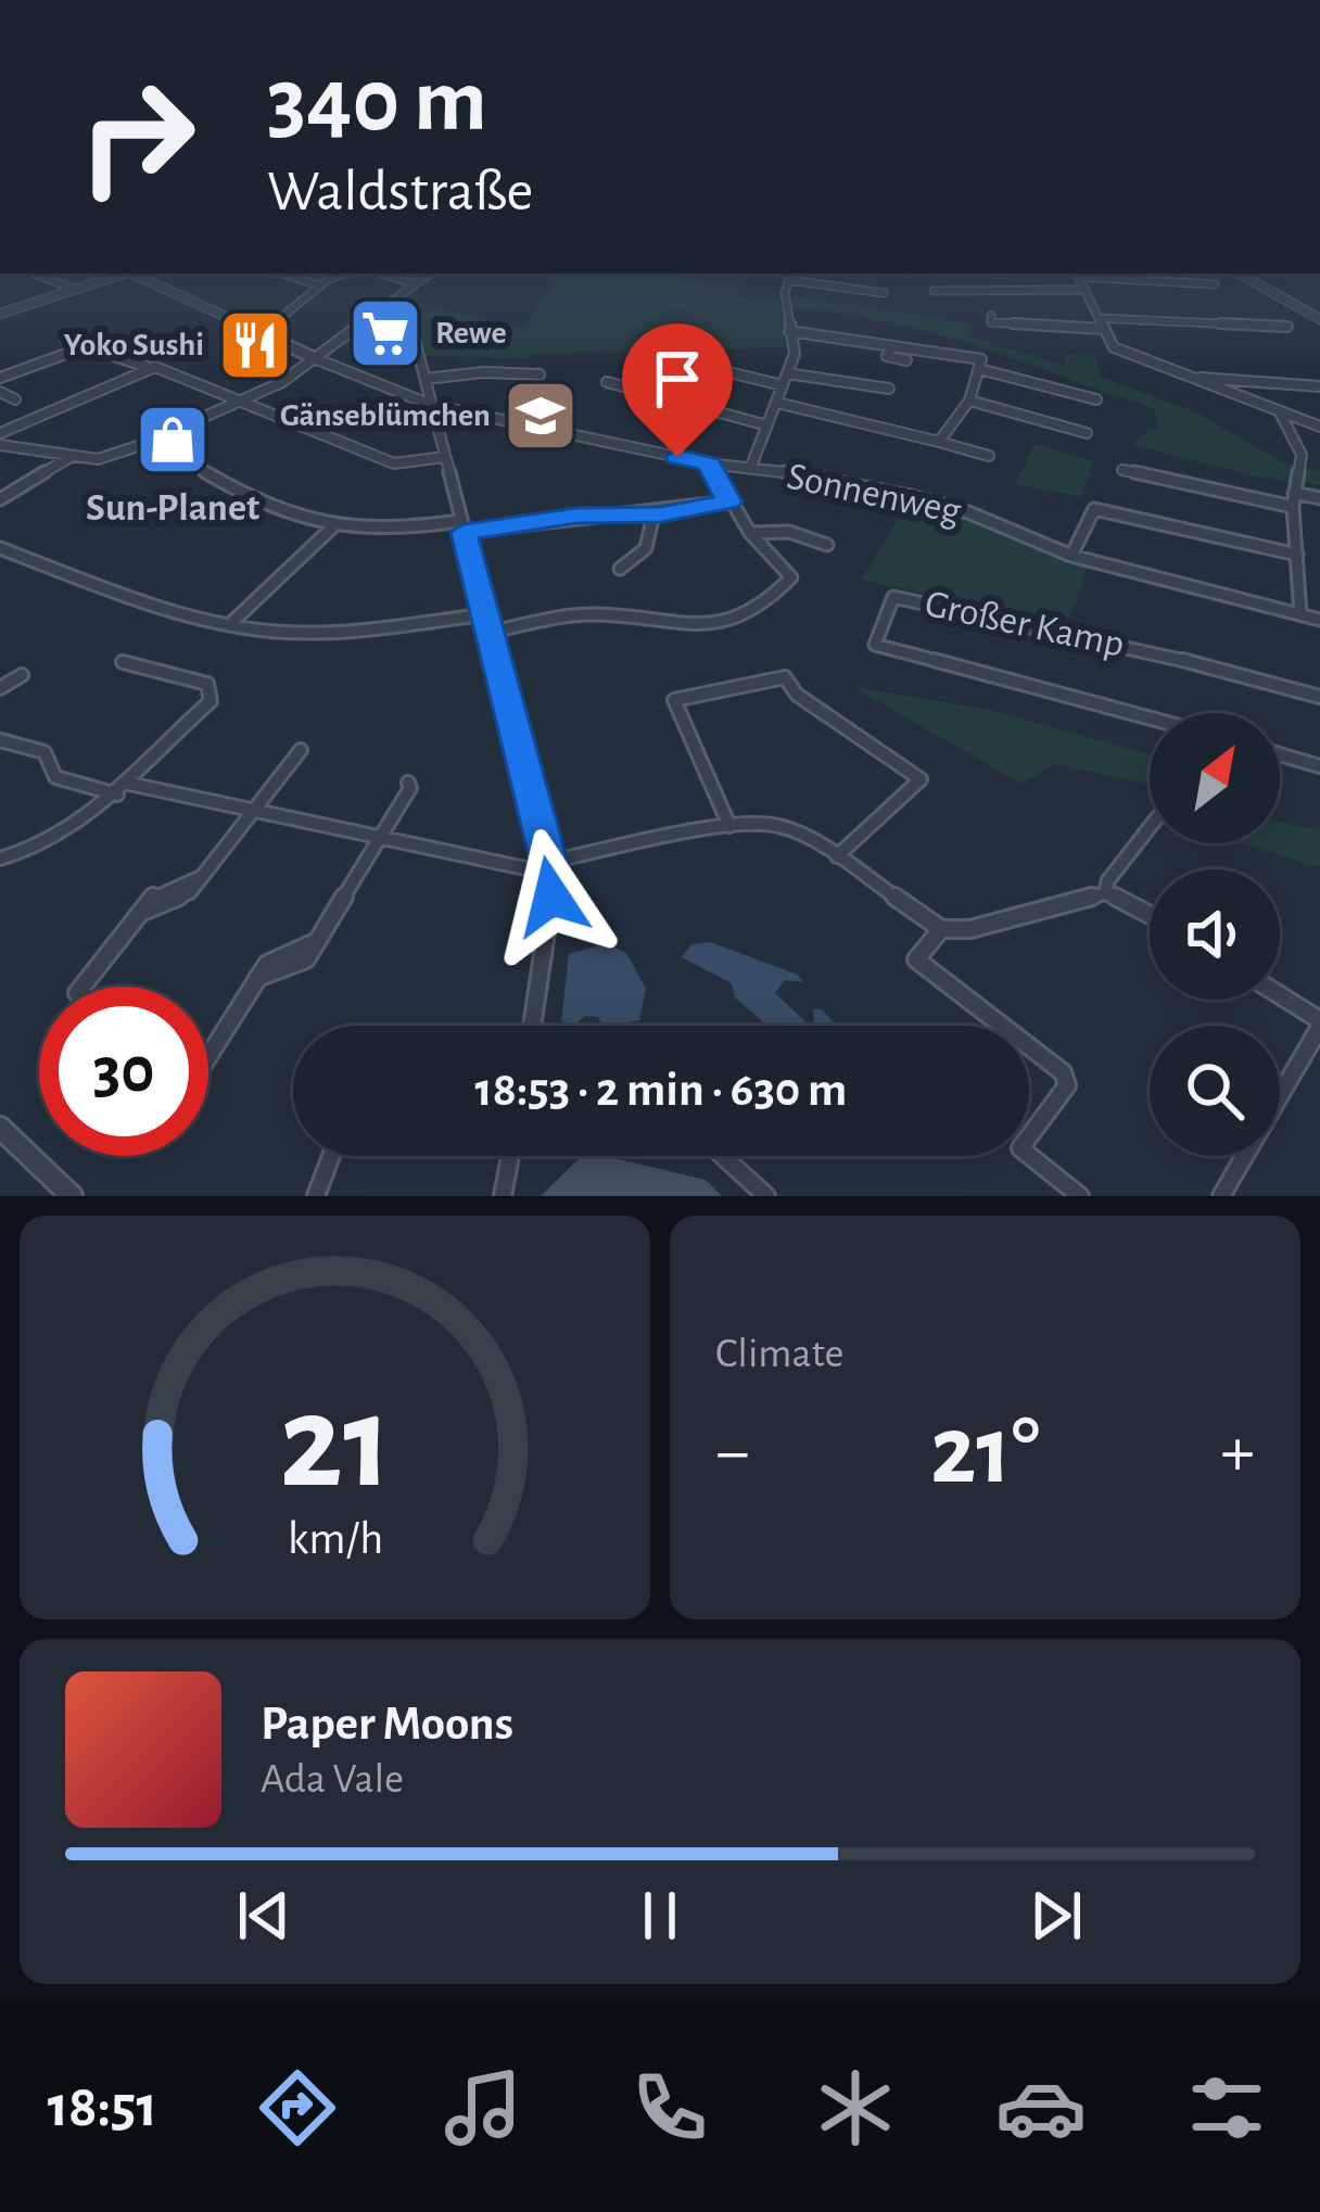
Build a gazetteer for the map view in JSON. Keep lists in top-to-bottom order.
{
  "streets": {
    "street": ["Sonnenweg", "Großer Kamp"]
  },
  "places": {
    "supermarket": ["Rewe"],
    "restaurant": ["Yoko Sushi"],
    "school or university": ["Gänseblümchen"],
    "shop": ["Sun-Planet"]
  },
  "north": "top right",
  "page": {
    "turn": ["340 m", "Waldstraße"],
    "limit": "30",
    "trip": "18:53 · 2 min · 630 m",
    "tile": "Climate",
    "heat": ["−", "21°", "+"],
    "song": ["Paper Moons", "Ada Vale"],
    "tabs": "18:51",
    "gauge": ["21", "km/h"]
  }
}
